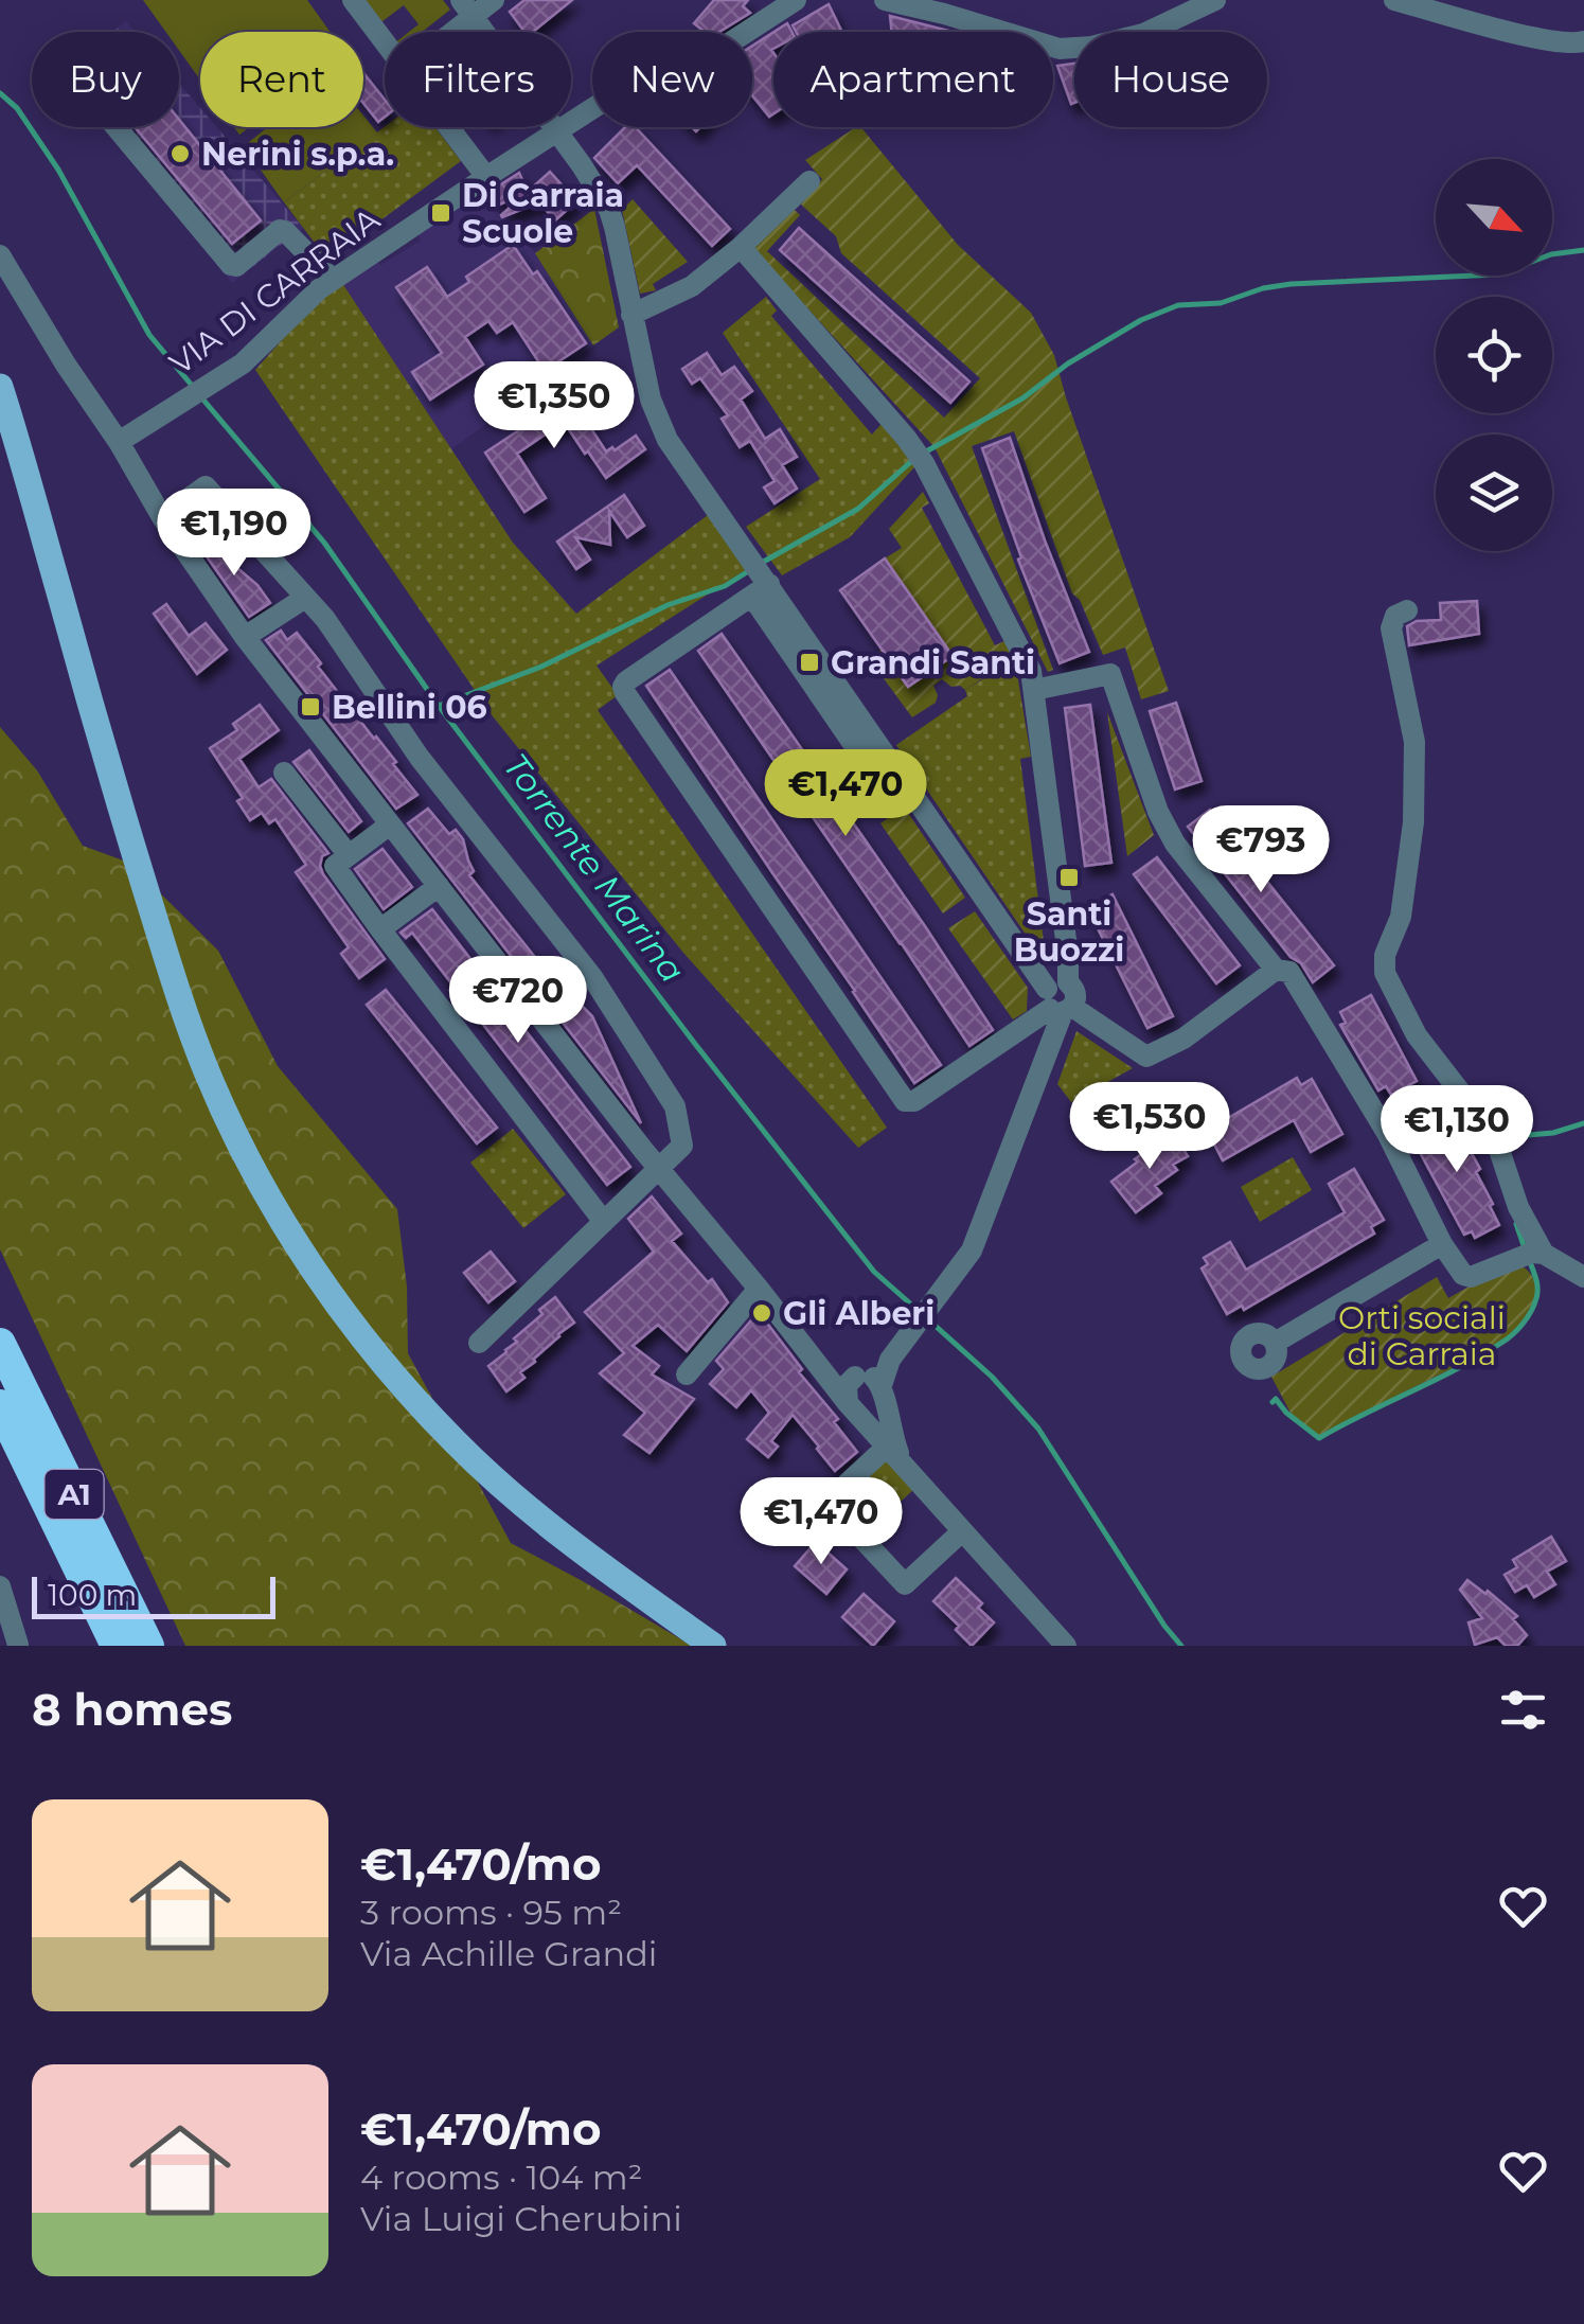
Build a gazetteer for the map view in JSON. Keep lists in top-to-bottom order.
{
  "streets": {
    "highway": ["A1"],
    "street": ["VIA DI CARRAIA"]
  },
  "water": ["Torrente Marina"],
  "parks": ["Orti sociali di Carraia"],
  "places": {
    "other": ["Nerini s.p.a.", "Gli Alberi"],
    "transit": [
      "Di Carraia Scuole",
      "Grandi Santi",
      "Bellini 06",
      "Santi Buozzi"
    ]
  },
  "scale_bar": "100 m",
  "north": "bottom right",
  "page": {
    "chip": [
      "Buy",
      "Rent",
      "Filters",
      "New",
      "Apartment",
      "House"
    ],
    "price": [
      "€1,350",
      "€1,190",
      "€1,470",
      "€793",
      "€720",
      "€1,530",
      "€1,130",
      "€1,470"
    ],
    "scale": "100 m",
    "heading": "8 homes",
    "list": [
      {
        "name": "€1,470/mo",
        "note": "3 rooms · 95 m² · Via Achille Grandi"
      },
      {
        "name": "€1,470/mo",
        "note": "4 rooms · 104 m² · Via Luigi Cherubini"
      }
    ]
  }
}
